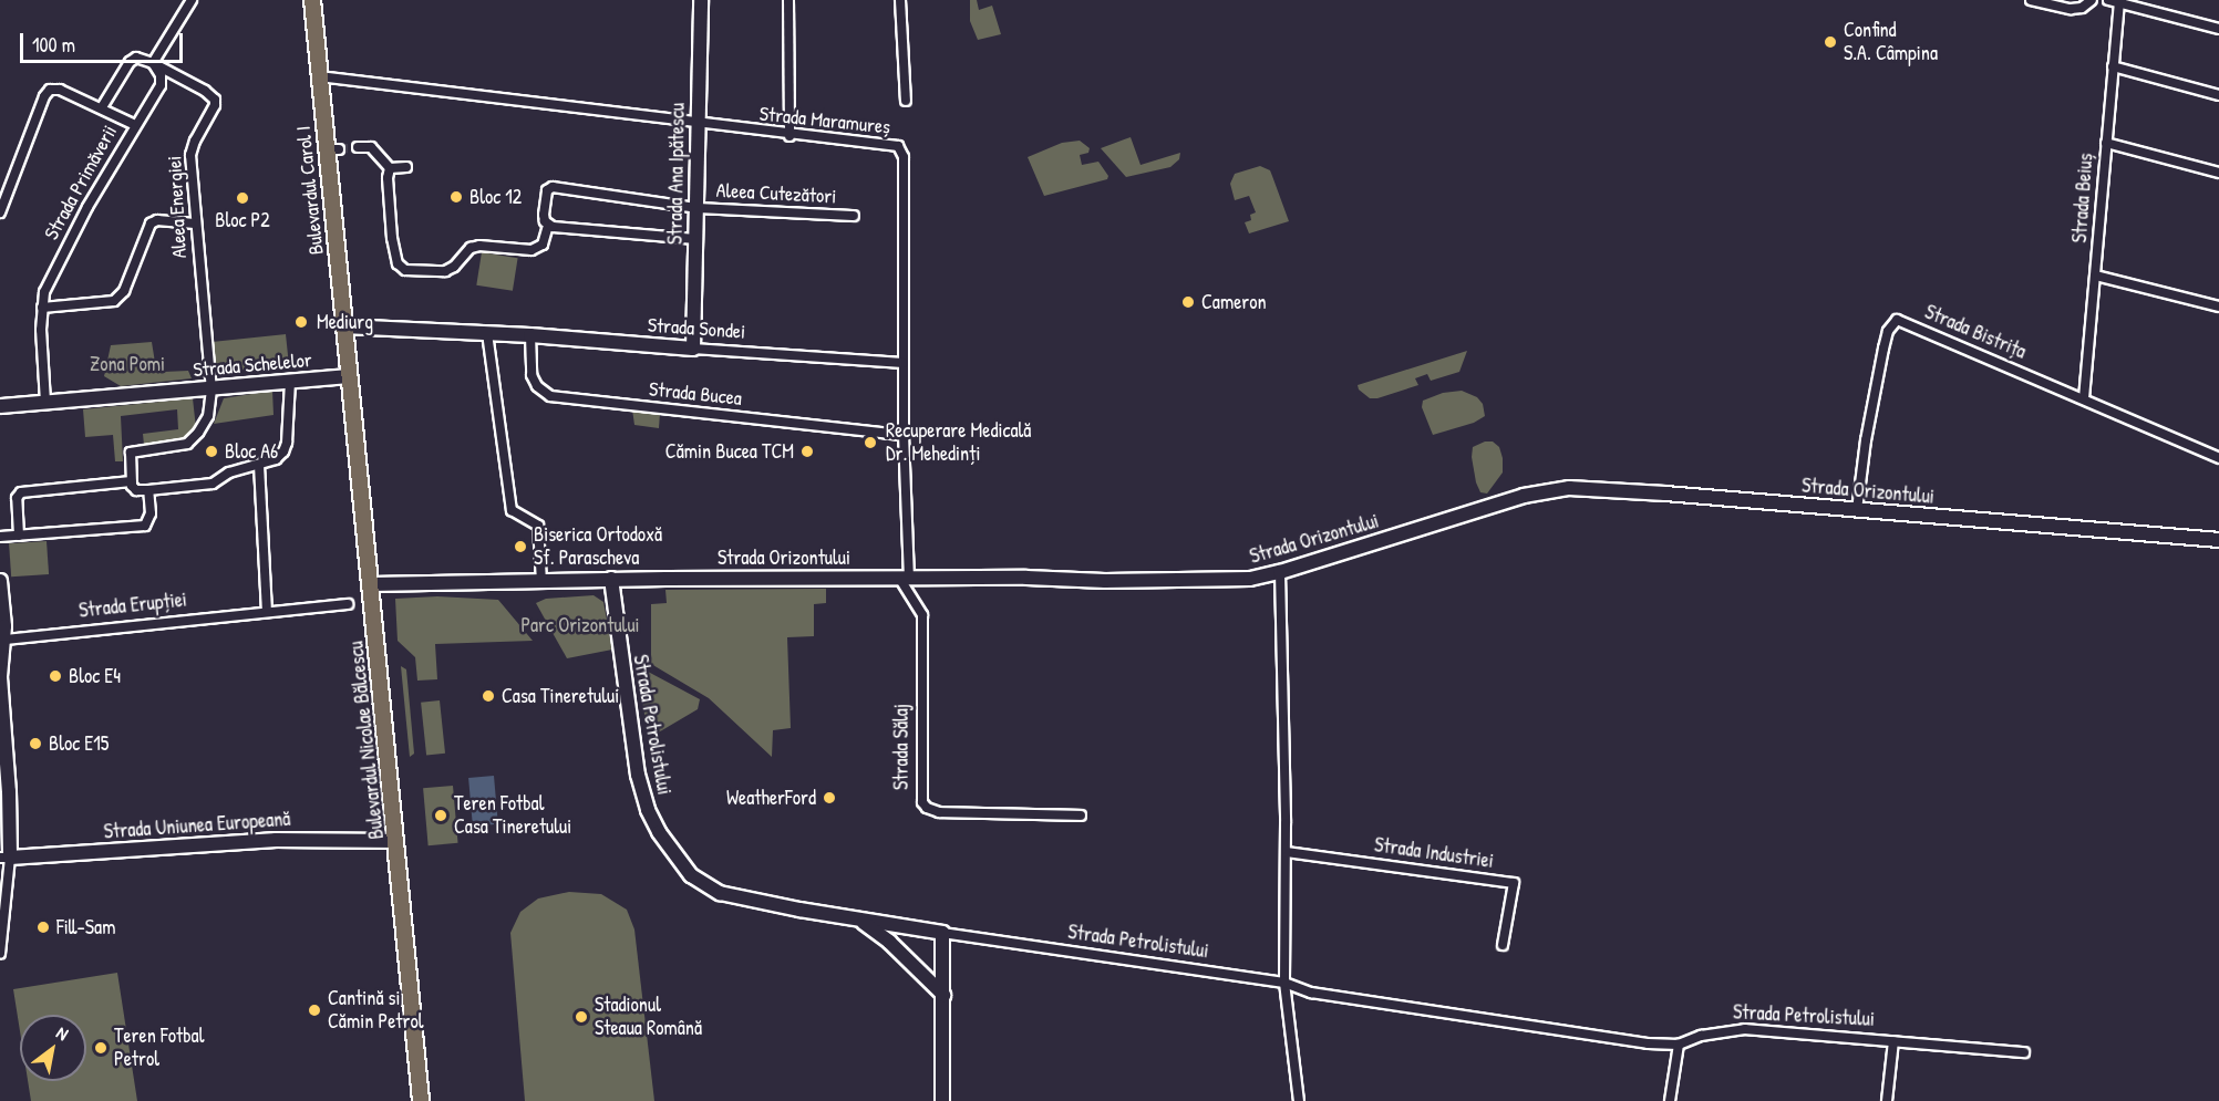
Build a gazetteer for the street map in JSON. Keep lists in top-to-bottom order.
{
  "streets": {
    "main road": ["Bulevardul Carol I", "Bulevardul Nicolae Bălcescu"],
    "street": [
      "Strada Maramureș",
      "Strada Ana Ipătescu",
      "Strada Primăverii",
      "Aleea Cutezători",
      "Strada Beiuș",
      "Aleea Energiei",
      "Strada Sondei",
      "Strada Bistrița",
      "Strada Schelelor",
      "Strada Bucea",
      "Strada Orizontului",
      "Strada Erupției",
      "Strada Petrolistului",
      "Strada Sălaj",
      "Strada Uniunea Europeană",
      "Strada Industriei"
    ]
  },
  "crossings": [
    ["Strada Maramureș", "Strada Ana Ipătescu"],
    ["Strada Maramureș", "Bulevardul Carol I"],
    ["Strada Maramureș", "Strada Sondei"],
    ["Strada Maramureș", "Strada Bucea"],
    ["Strada Maramureș", "Strada Orizontului"],
    ["Strada Maramureș", "Strada Sălaj"],
    ["Strada Ana Ipătescu", "Aleea Cutezători"],
    ["Strada Ana Ipătescu", "Strada Sondei"],
    ["Strada Primăverii", "Aleea Energiei"],
    ["Strada Primăverii", "Strada Schelelor"],
    ["Bulevardul Carol I", "Strada Sondei"],
    ["Bulevardul Carol I", "Strada Schelelor"],
    ["Bulevardul Carol I", "Bulevardul Nicolae Bălcescu"],
    ["Strada Beiuș", "Strada Bistrița"],
    ["Aleea Energiei", "Strada Schelelor"],
    ["Strada Sondei", "Strada Bucea"],
    ["Strada Bistrița", "Strada Orizontului"],
    ["Strada Schelelor", "Bulevardul Nicolae Bălcescu"],
    ["Strada Orizontului", "Strada Petrolistului"],
    ["Strada Orizontului", "Bulevardul Nicolae Bălcescu"],
    ["Strada Orizontului", "Strada Sălaj"],
    ["Bulevardul Nicolae Bălcescu", "Strada Uniunea Europeană"]
  ],
  "parks": ["Zona Pomi", "Parc Orizontului"],
  "places": [
    "Confind S.A. Câmpina",
    "Bloc 12",
    "Bloc P2",
    "Cameron",
    "Mediurg",
    "Recuperare Medicală Dr. Mehedinți",
    "Bloc A6",
    "Cămin Bucea TCM",
    "Biserica Ortodoxă Sf. Parascheva",
    "Bloc E4",
    "Casa Tineretului",
    "Bloc E15",
    "WeatherFord",
    "Teren Fotbal Casa Tineretului",
    "Fill-Sam",
    "Cantină si Cămin Petrol",
    "Stadionul Steaua Română",
    "Teren Fotbal Petrol"
  ],
  "scale_bar": "100 m",
  "north": "top right"
}
